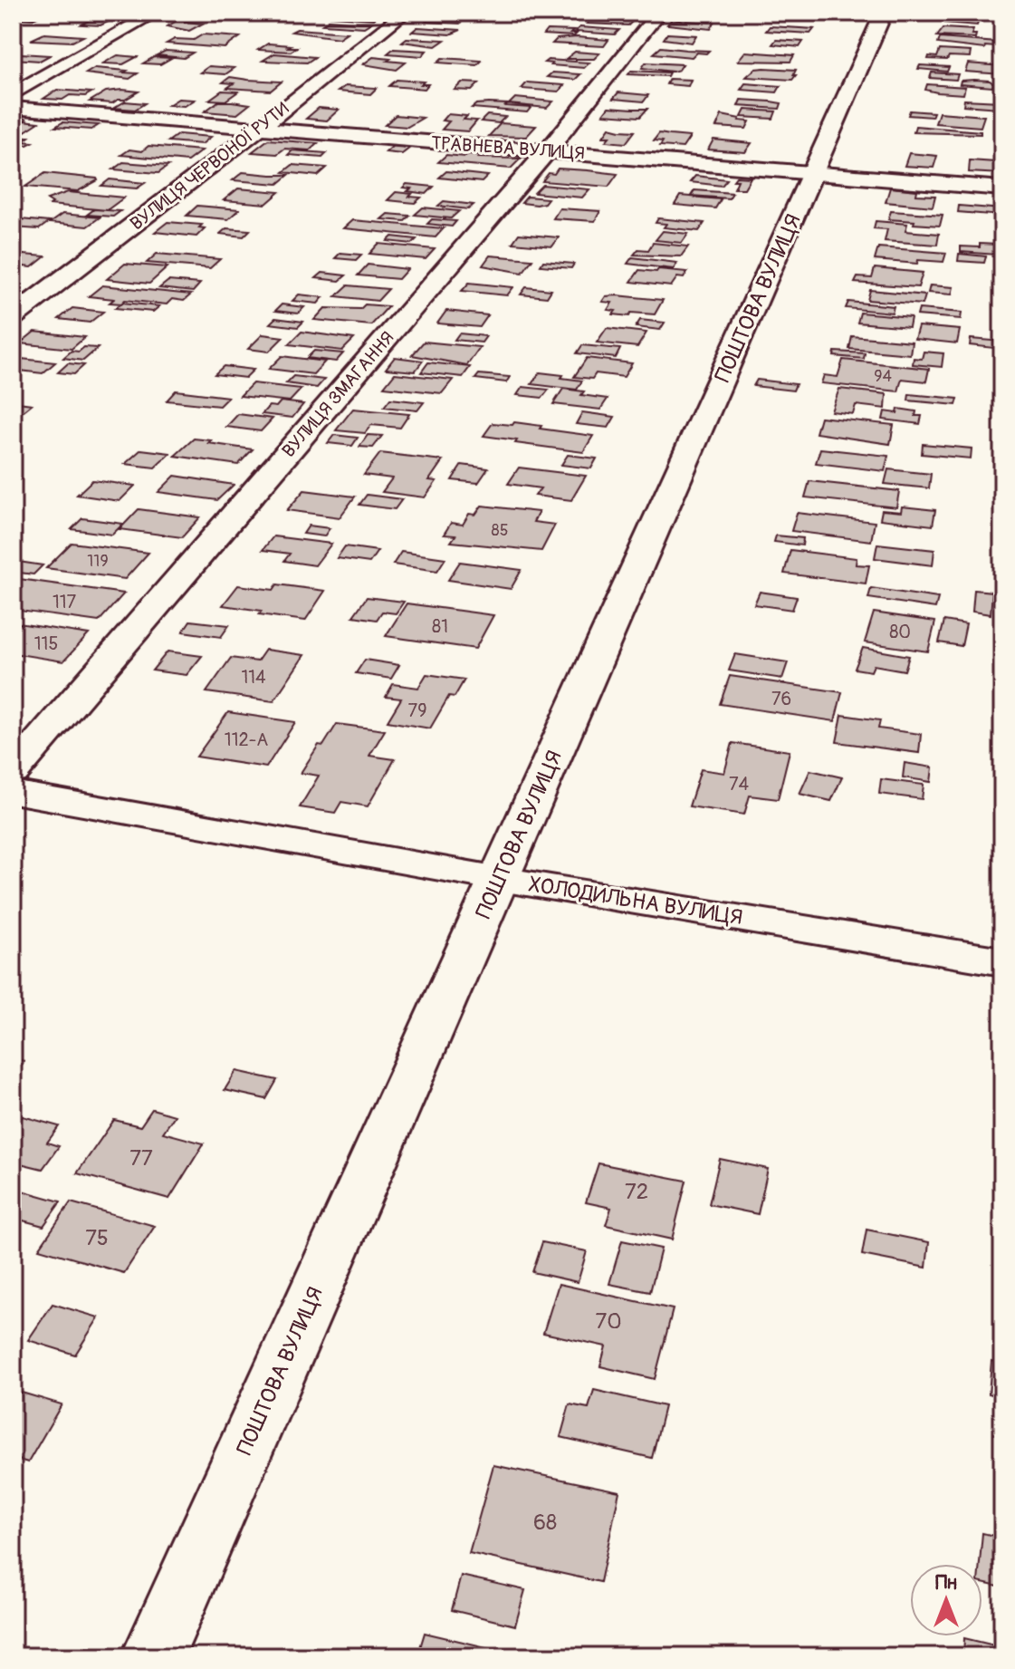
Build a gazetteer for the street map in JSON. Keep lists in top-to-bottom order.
{
  "streets": {
    "street": [
      "ТРАВНЕВА ВУЛИЦЯ",
      "ВУЛИЦЯ ЧЕРВОНОЇ РУТИ",
      "ПОШТОВА ВУЛИЦЯ",
      "ВУЛИЦЯ ЗМАГАННЯ",
      "ХОЛОДИЛЬНА ВУЛИЦЯ"
    ]
  },
  "crossings": [
    ["ТРАВНЕВА ВУЛИЦЯ", "ВУЛИЦЯ ЧЕРВОНОЇ РУТИ"],
    ["ТРАВНЕВА ВУЛИЦЯ", "ПОШТОВА ВУЛИЦЯ"],
    ["ТРАВНЕВА ВУЛИЦЯ", "ВУЛИЦЯ ЗМАГАННЯ"],
    ["ПОШТОВА ВУЛИЦЯ", "ХОЛОДИЛЬНА ВУЛИЦЯ"]
  ],
  "house_numbers": [
    "94",
    "85",
    "119",
    "117",
    "81",
    "80",
    "115",
    "114",
    "76",
    "79",
    "112-А",
    "74",
    "77",
    "72",
    "75",
    "70",
    "68"
  ],
  "north": "top"
}
